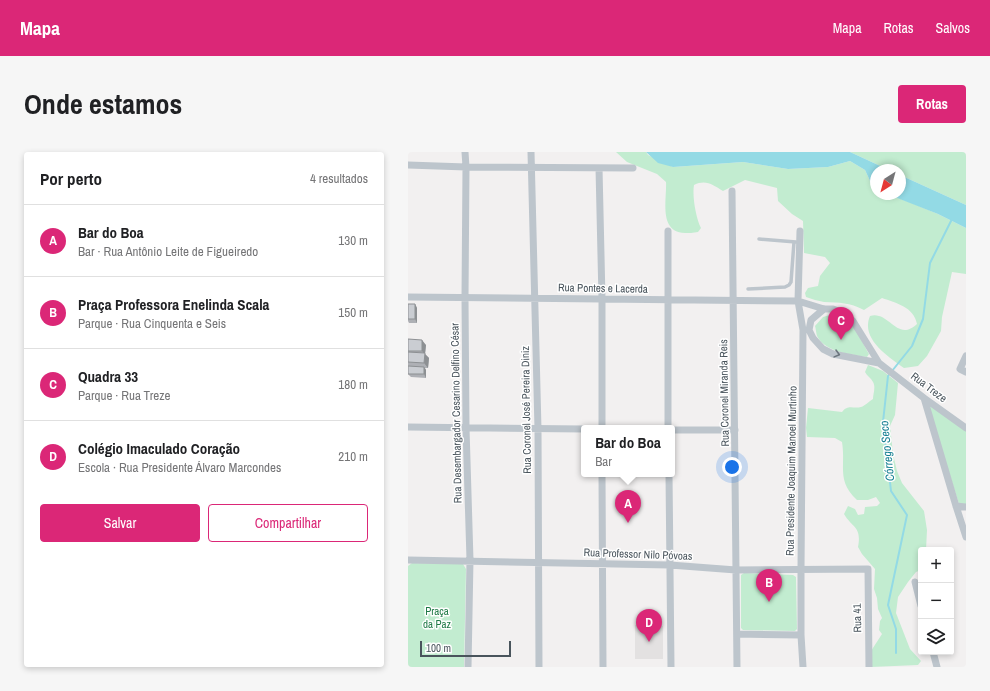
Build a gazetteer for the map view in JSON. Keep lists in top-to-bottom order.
{
  "streets": {
    "street": [
      "Rua Pontes e Lacerda",
      "Rua Treze",
      "Rua Coronel Miranda Reis",
      "Rua Coronel José Pereira Diniz",
      "Rua Desembargador Cesarino Delfino César",
      "Rua Presidente Joaquim Manoel Murtinho",
      "Rua Professor Nilo Póvoas",
      "Rua 41"
    ]
  },
  "crossings": [
    ["Rua Pontes e Lacerda", "Rua Treze"],
    ["Rua Pontes e Lacerda", "Rua Coronel Miranda Reis"],
    ["Rua Pontes e Lacerda", "Rua Coronel José Pereira Diniz"],
    ["Rua Pontes e Lacerda", "Rua Desembargador Cesarino Delfino César"],
    ["Rua Pontes e Lacerda", "Rua Presidente Joaquim Manoel Murtinho"],
    ["Rua Treze", "Rua Presidente Joaquim Manoel Murtinho"],
    ["Rua Coronel Miranda Reis", "Rua Professor Nilo Póvoas"],
    ["Rua Coronel José Pereira Diniz", "Rua Professor Nilo Póvoas"],
    ["Rua Desembargador Cesarino Delfino César", "Rua Professor Nilo Póvoas"],
    ["Rua Presidente Joaquim Manoel Murtinho", "Rua Professor Nilo Póvoas"],
    ["Rua Professor Nilo Póvoas", "Rua 41"]
  ],
  "water": ["Córrego Seco"],
  "parks": ["Praça da Paz"],
  "scale_bar": "100 m",
  "north": "bottom left",
  "page": {
    "header": "Mapa",
    "nav": ["Mapa", "Rotas", "Salvos"],
    "title": "Onde estamos",
    "buttons": [
      "Rotas",
      ["Salvar", "Compartilhar"]
    ],
    "heading": ["Por perto", "4 resultados"],
    "list": [
      {
        "mark": "A",
        "name": "Bar do Boa",
        "note": "Bar · Rua Antônio Leite de Figueiredo",
        "value": "130 m"
      },
      {
        "mark": "B",
        "name": "Praça Professora Enelinda Scala",
        "note": "Parque · Rua Cinquenta e Seis",
        "value": "150 m"
      },
      {
        "mark": "C",
        "name": "Quadra 33",
        "note": "Parque · Rua Treze",
        "value": "180 m"
      },
      {
        "mark": "D",
        "name": "Colégio Imaculado Coração",
        "note": "Escola · Rua Presidente Álvaro Marcondes",
        "value": "210 m"
      }
    ],
    "pins": [
      "C",
      "A",
      "B",
      "D"
    ],
    "popup": ["Bar do Boa", "Bar"],
    "map_buttons": ["+", "−"],
    "scale": "100 m"
  }
}
